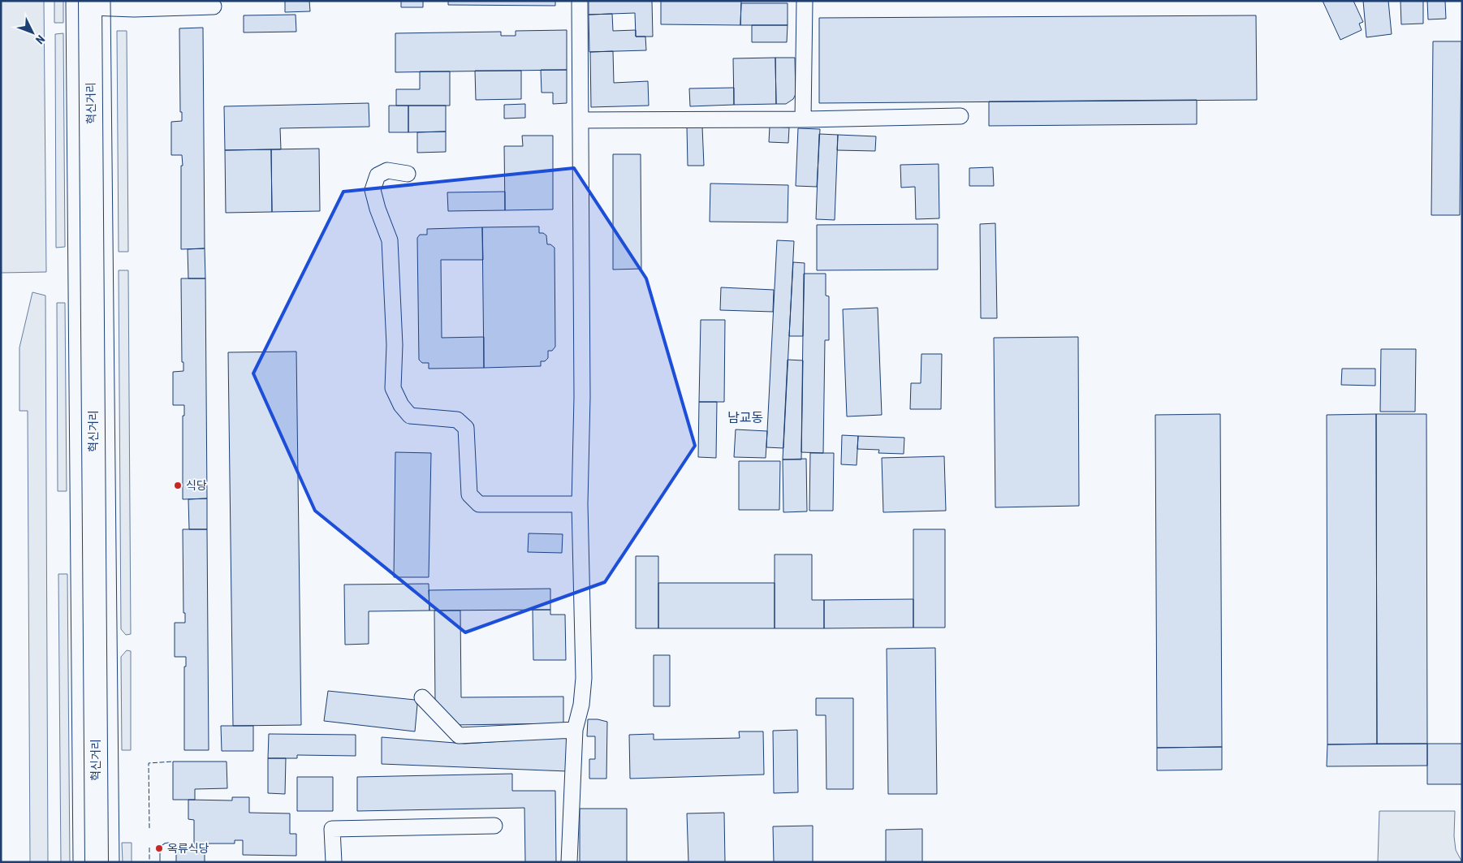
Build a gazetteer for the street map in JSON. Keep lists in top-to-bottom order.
{
  "streets": {
    "main road": ["혁신거리"]
  },
  "districts": ["남교동"],
  "places": ["식당", "옥류식당"],
  "north": "bottom right"
}
